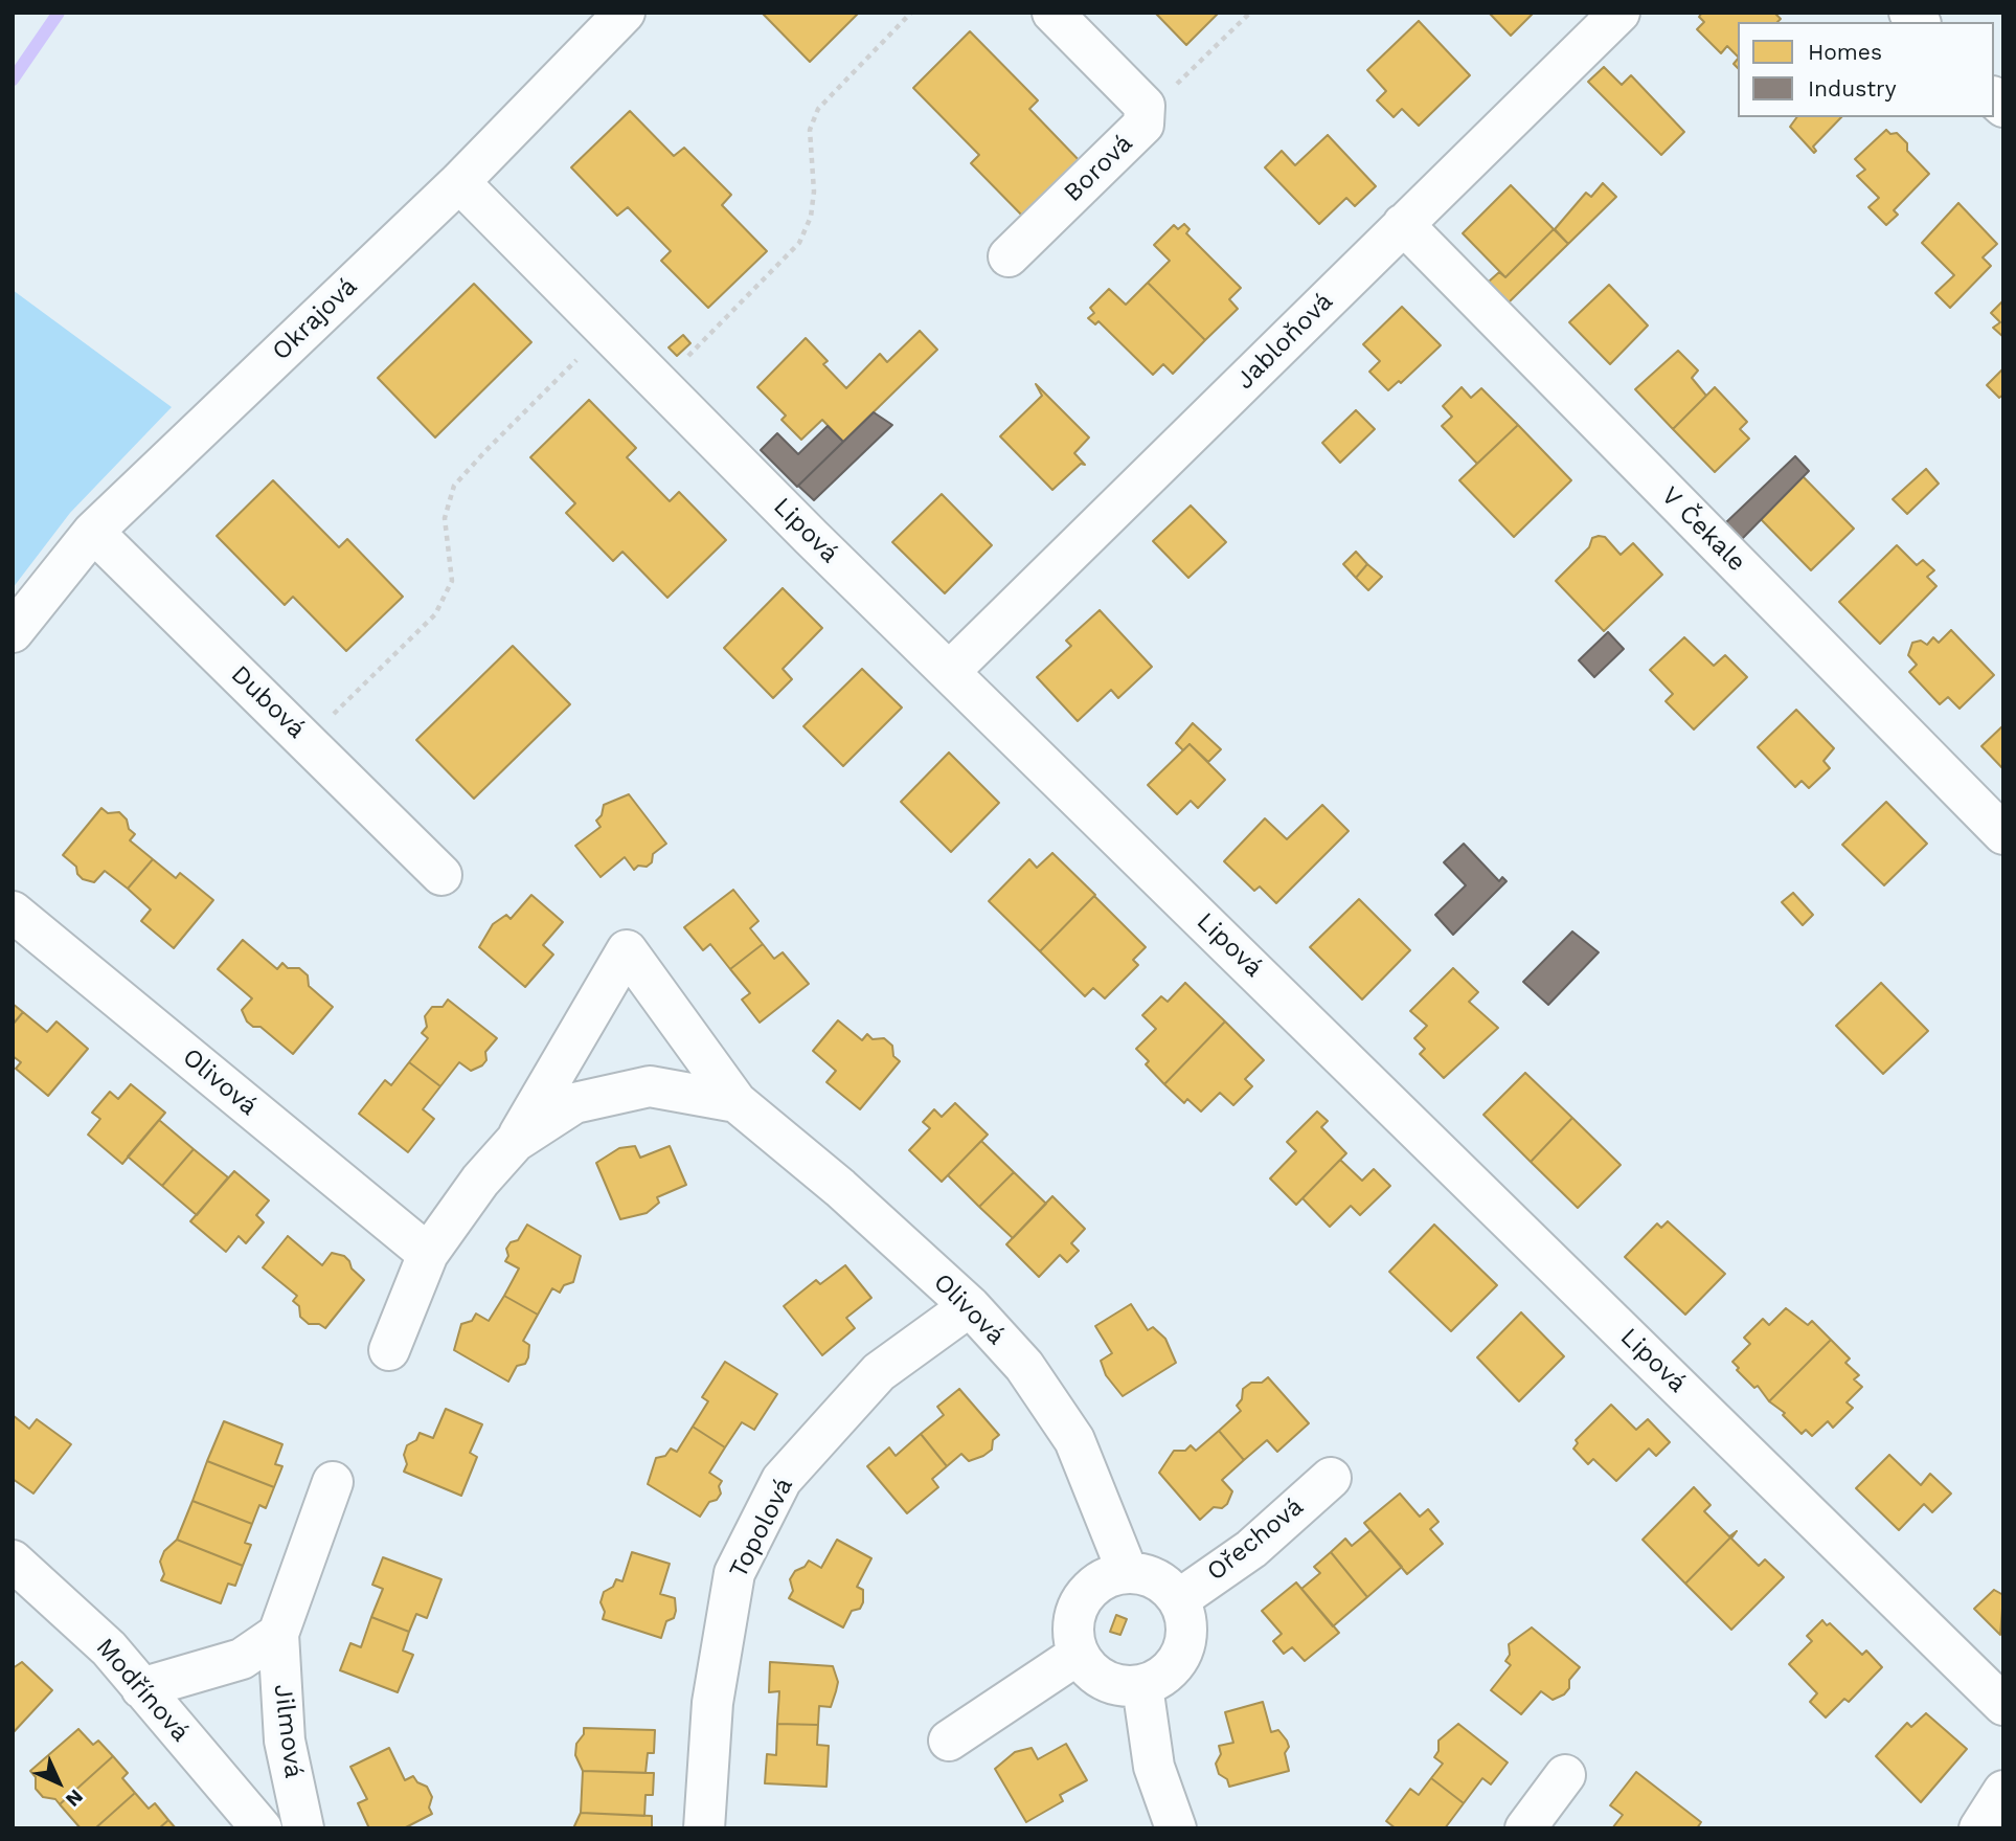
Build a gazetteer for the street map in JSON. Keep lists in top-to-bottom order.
{
  "streets": {
    "street": [
      "Borová",
      "Okrajová",
      "Jabloňová",
      "V Čekale",
      "Lipová",
      "Dubová",
      "Olivová",
      "Topolová",
      "Ořechová",
      "Modřínová",
      "Jilmová"
    ]
  },
  "crossings": [
    ["Okrajová", "Lipová"],
    ["Okrajová", "Dubová"],
    ["Jabloňová", "V Čekale"],
    ["Jabloňová", "Lipová"],
    ["Olivová", "Topolová"],
    ["Olivová", "Ořechová"],
    ["Modřínová", "Jilmová"]
  ],
  "legend": ["Homes", "Industry"],
  "north": "bottom right"
}
